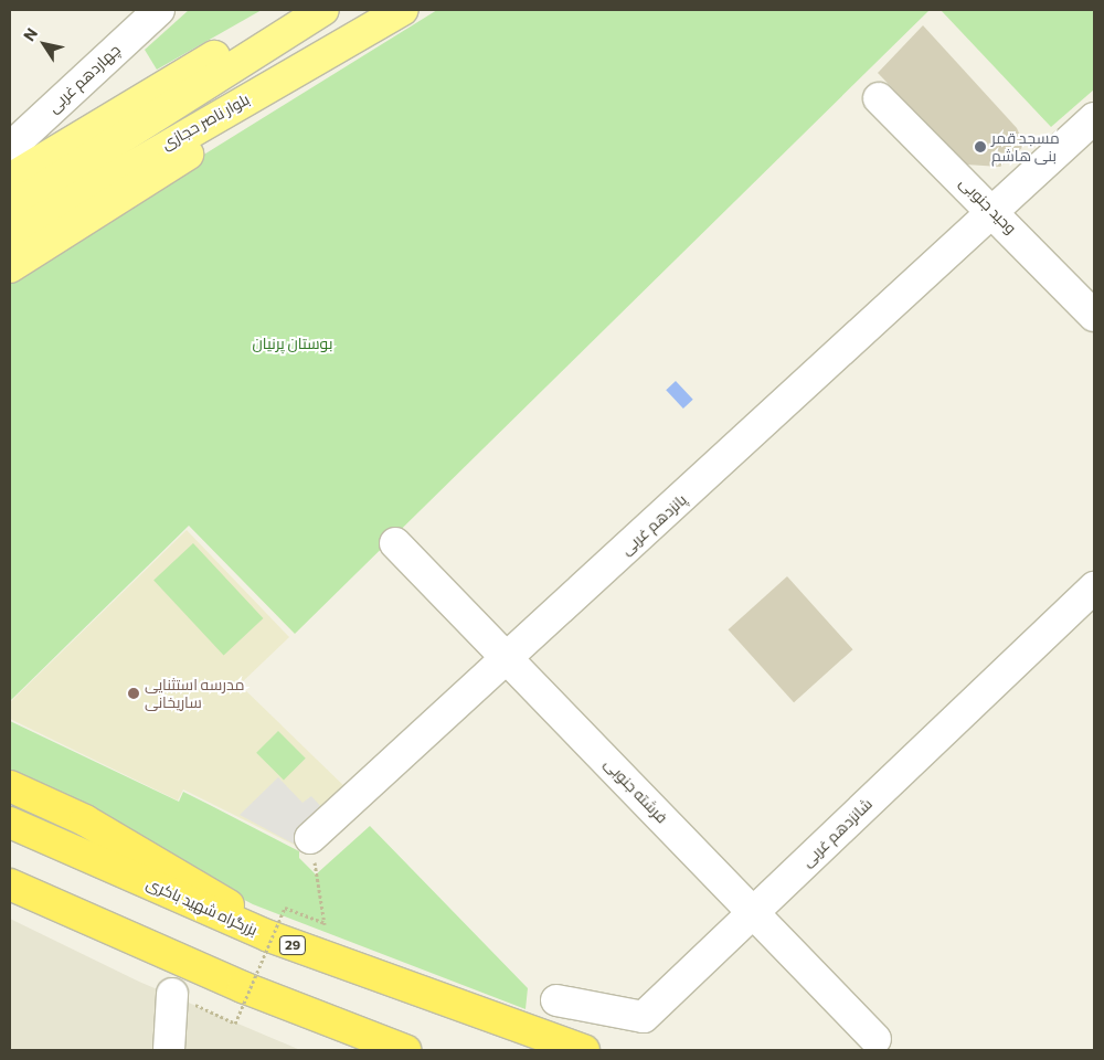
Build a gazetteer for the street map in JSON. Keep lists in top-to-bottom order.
{
  "streets": {
    "highway": ["بزرگراه شهید باکری", "29"],
    "main road": ["بلوار ناصر حجازی"],
    "street": [
      "چهاردهم غربی",
      "وحید جنوبی",
      "پانزدهم غربی",
      "فرشته جنوبی",
      "شانزدهم غربی"
    ]
  },
  "crossings": [
    ["وحید جنوبی", "پانزدهم غربی"],
    ["پانزدهم غربی", "فرشته جنوبی"],
    ["فرشته جنوبی", "شانزدهم غربی"]
  ],
  "parks": ["بوستان پرنیان"],
  "places": ["مسجد قمر بنی هاشم", "مدرسه استثنایی ساریخانی"],
  "north": "top left"
}
